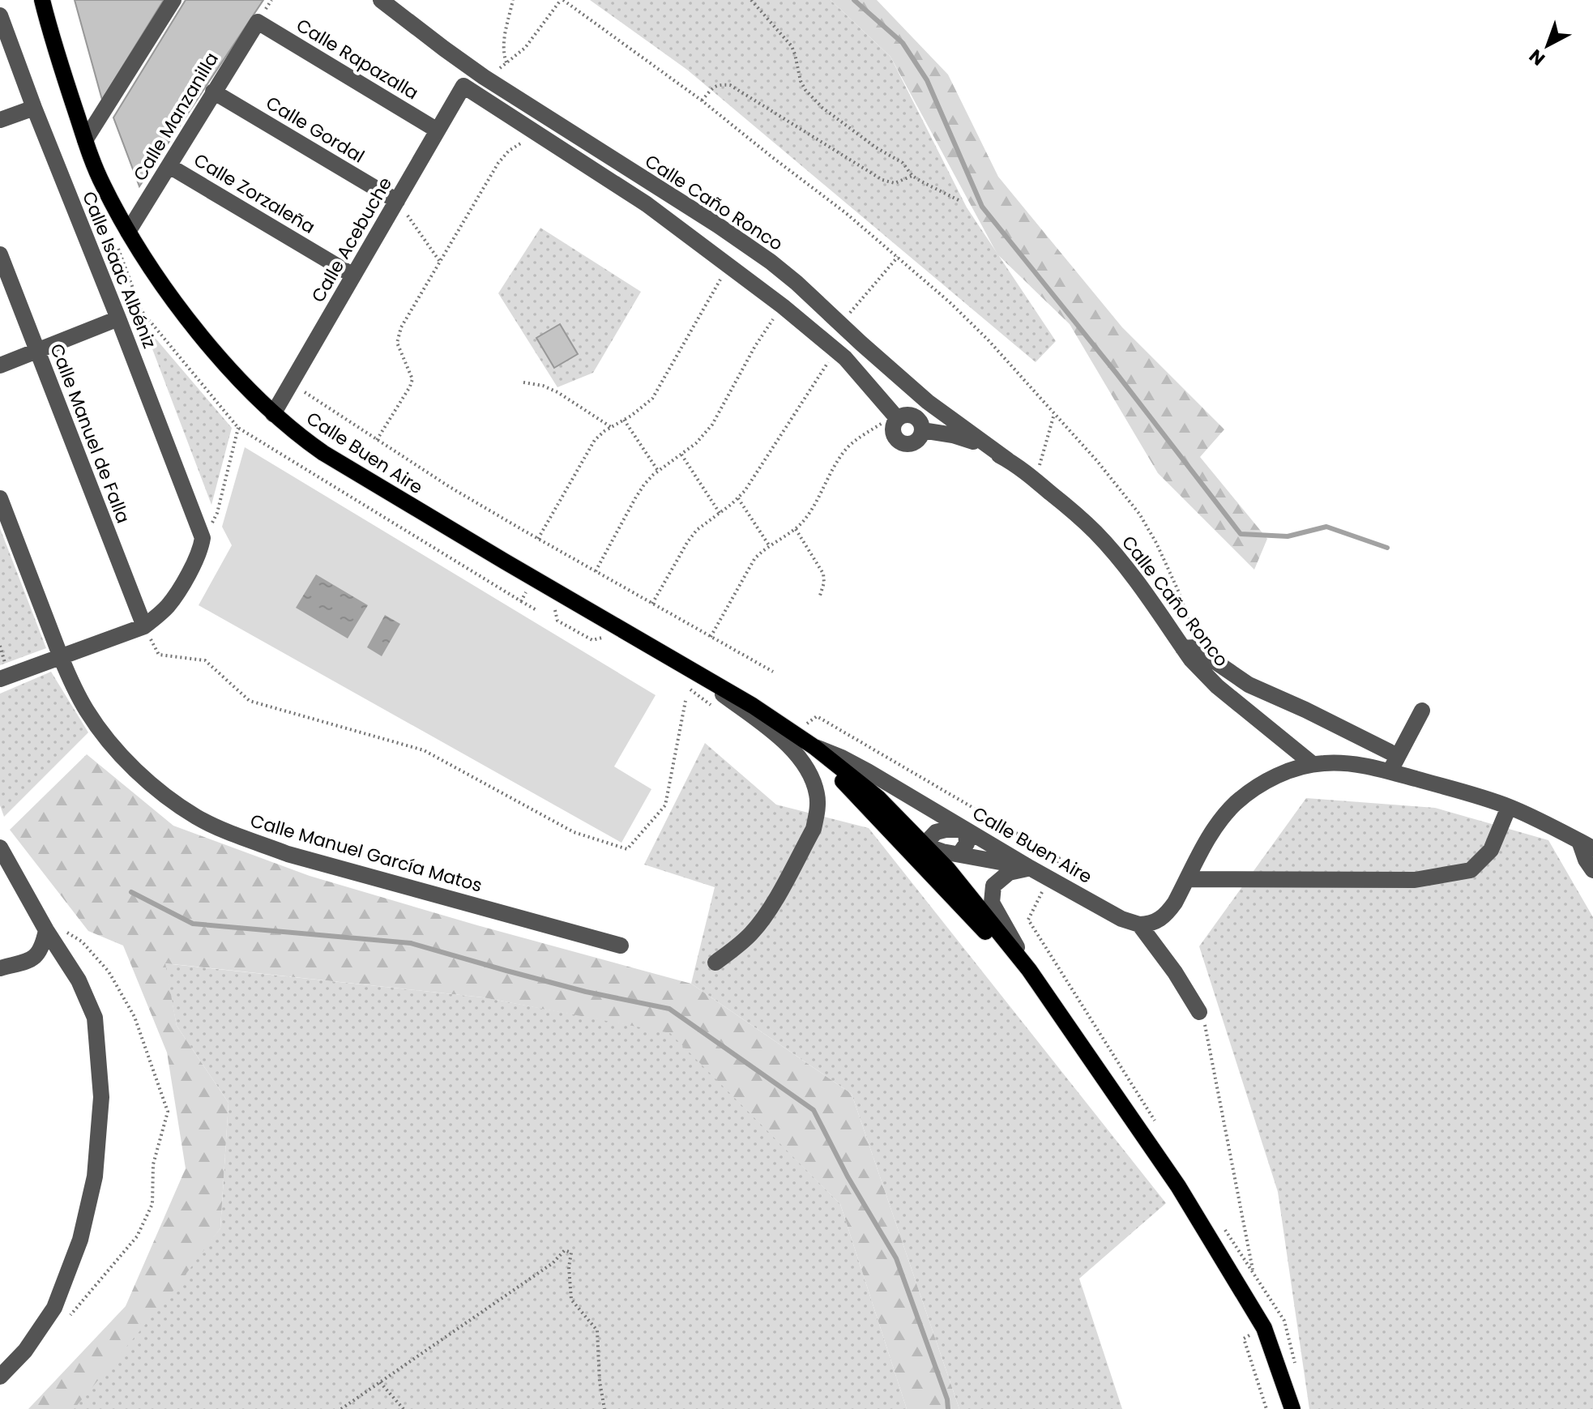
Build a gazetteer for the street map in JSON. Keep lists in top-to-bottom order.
{
  "streets": {
    "main road": ["Calle Buen Aire"],
    "street": [
      "Calle Rapazalla",
      "Calle Manzanilla",
      "Calle Gordal",
      "Calle Zorzaleña",
      "Calle Caño Ronco",
      "Calle Acebuche",
      "Calle Isaac Albéniz",
      "Calle Manuel de Falla",
      "Calle Manuel García Matos"
    ]
  },
  "crossings": [
    ["Calle Rapazalla", "Calle Manzanilla"],
    ["Calle Rapazalla", "Calle Acebuche"],
    ["Calle Manzanilla", "Calle Gordal"],
    ["Calle Manzanilla", "Calle Zorzaleña"],
    ["Calle Manzanilla", "Calle Buen Aire"],
    ["Calle Gordal", "Calle Acebuche"],
    ["Calle Zorzaleña", "Calle Acebuche"],
    ["Calle Acebuche", "Calle Buen Aire"]
  ],
  "north": "bottom left"
}
